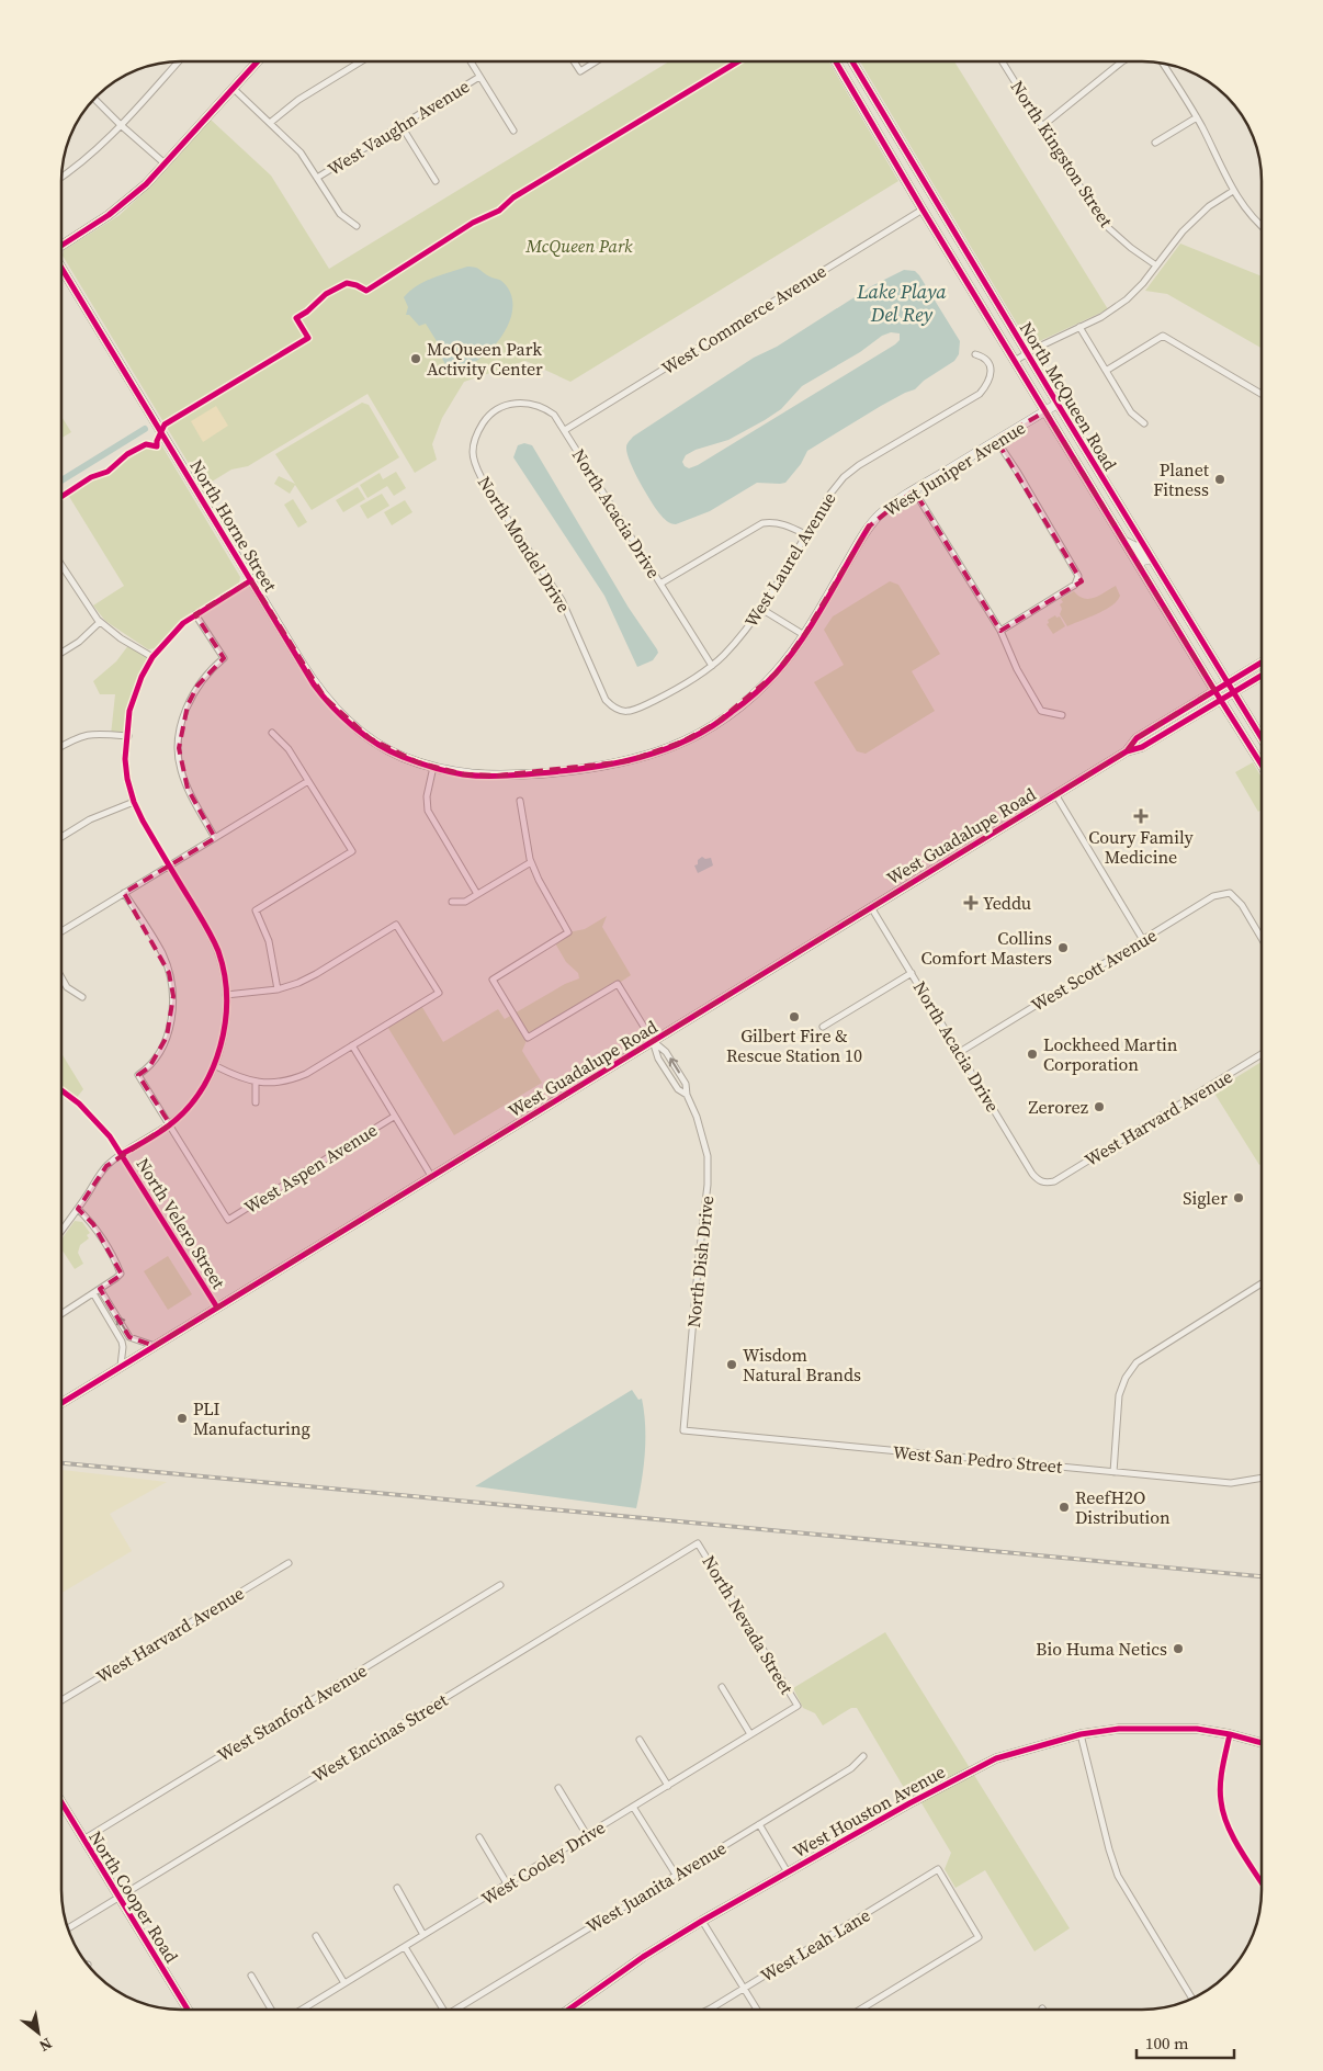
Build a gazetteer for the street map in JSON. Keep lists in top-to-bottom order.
{
  "streets": {
    "main road": [
      "North McQueen Road",
      "West Juniper Avenue",
      "North Horne Street",
      "West Guadalupe Road",
      "West Houston Avenue",
      "North Cooper Road"
    ],
    "street": [
      "West Vaughn Avenue",
      "North Kingston Street",
      "West Commerce Avenue",
      "North Acacia Drive",
      "North Mondel Drive",
      "West Laurel Avenue",
      "West Scott Avenue",
      "West Harvard Avenue",
      "West Aspen Avenue",
      "North Velero Street",
      "North Dish Drive",
      "West San Pedro Street",
      "North Nevada Street",
      "West Stanford Avenue",
      "West Encinas Street",
      "West Cooley Drive",
      "West Juanita Avenue",
      "West Leah Lane"
    ]
  },
  "crossings": [
    ["West Commerce Avenue", "North McQueen Road"],
    ["West Commerce Avenue", "North Acacia Drive"],
    ["North McQueen Road", "West Juniper Avenue"],
    ["North McQueen Road", "West Guadalupe Road"],
    ["West Juniper Avenue", "North Horne Street"],
    ["North Acacia Drive", "North Mondel Drive"],
    ["North Acacia Drive", "West Laurel Avenue"],
    ["North Acacia Drive", "West Guadalupe Road"],
    ["North Acacia Drive", "West Scott Avenue"],
    ["North Acacia Drive", "West Harvard Avenue"],
    ["North Mondel Drive", "West Laurel Avenue"],
    ["West Guadalupe Road", "North Velero Street"],
    ["West Guadalupe Road", "North Dish Drive"],
    ["North Dish Drive", "West San Pedro Street"],
    ["North Nevada Street", "West Encinas Street"],
    ["North Nevada Street", "West Cooley Drive"],
    ["West Stanford Avenue", "North Cooper Road"],
    ["West Encinas Street", "North Cooper Road"]
  ],
  "water": ["Lake Playa Del Rey"],
  "parks": ["McQueen Park"],
  "places": {
    "other": [
      "McQueen Park Activity Center",
      "Planet Fitness",
      "Collins Comfort Masters",
      "Gilbert Fire & Rescue Station 10",
      "Lockheed Martin Corporation",
      "Zerorez",
      "Sigler",
      "Wisdom Natural Brands",
      "PLI Manufacturing",
      "ReefH2O Distribution",
      "Bio Huma Netics"
    ],
    "health": ["Coury Family Medicine", "Yeddu"]
  },
  "scale_bar": "100 m",
  "north": "bottom right"
}
